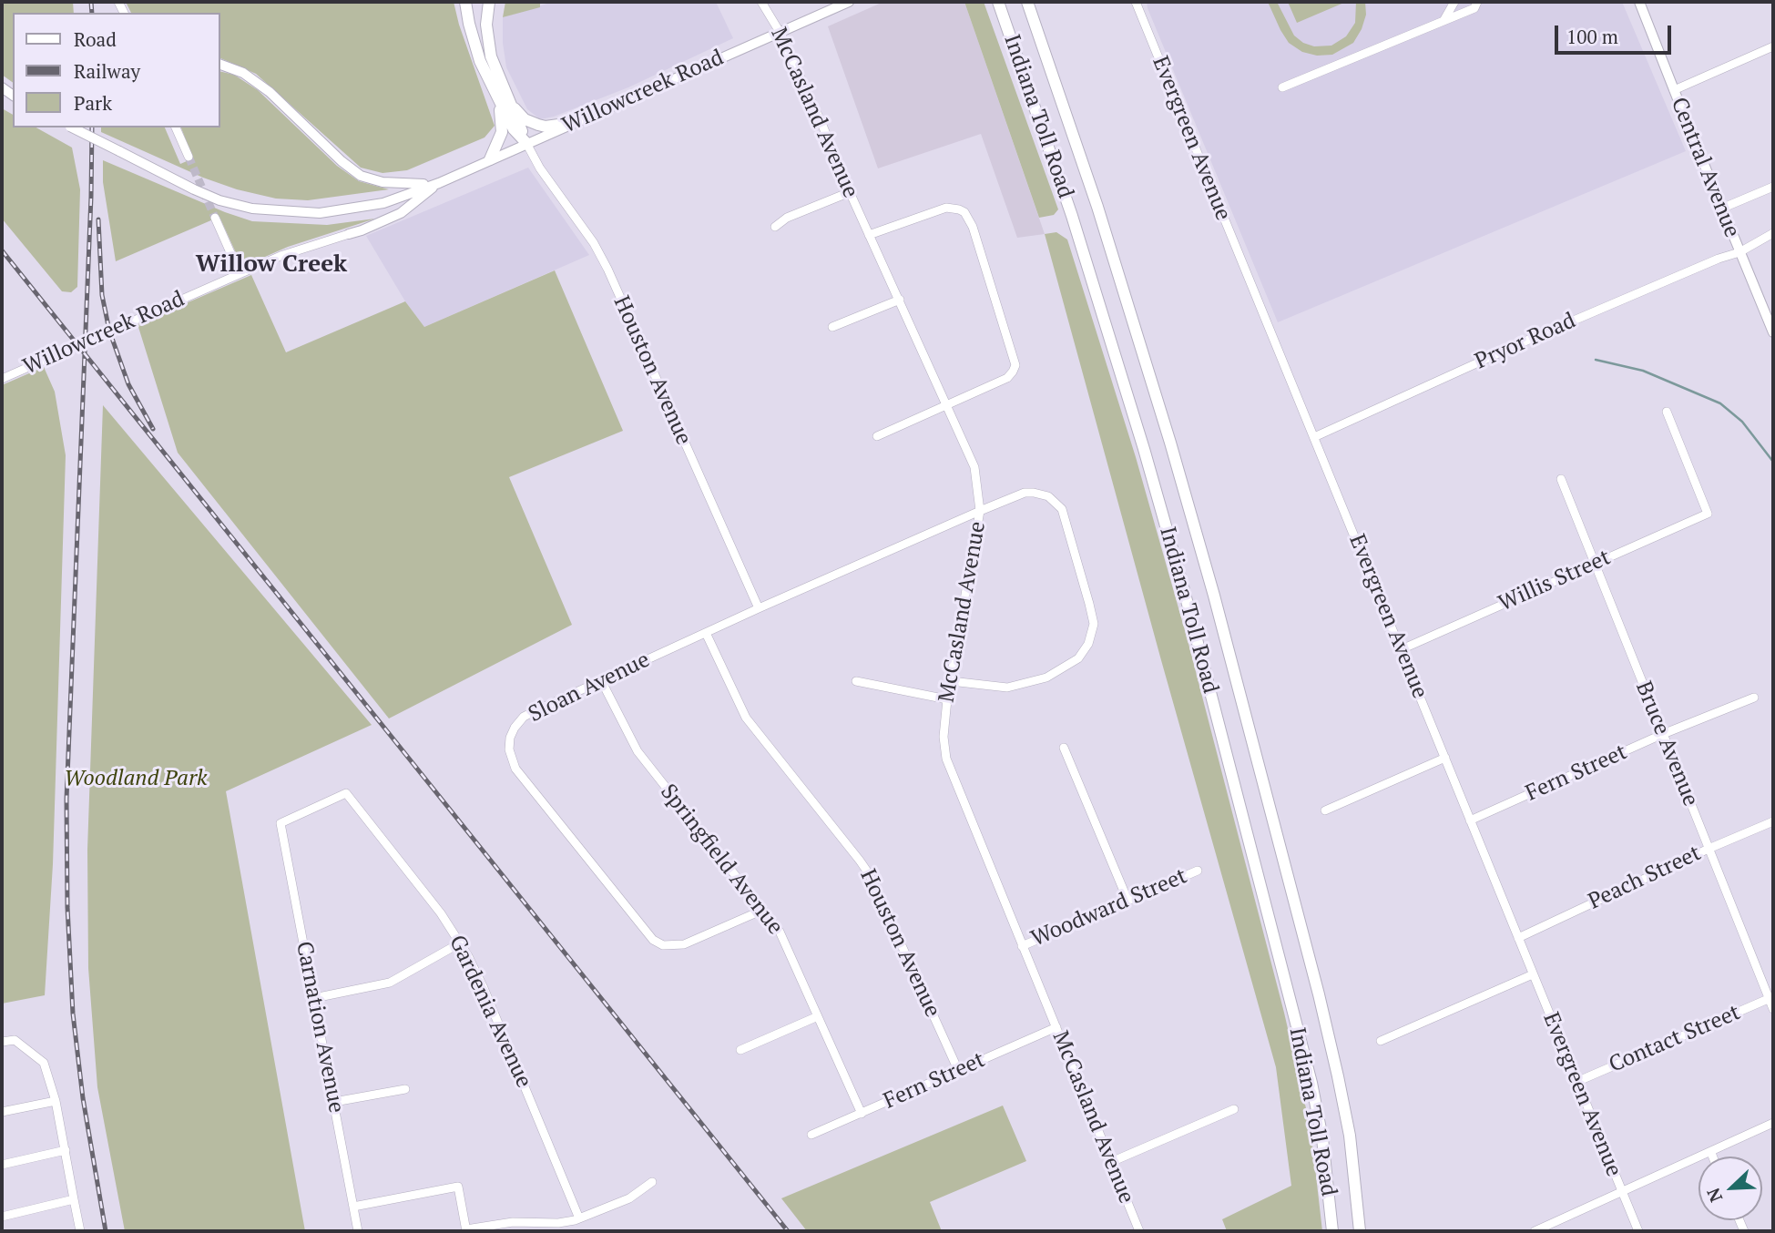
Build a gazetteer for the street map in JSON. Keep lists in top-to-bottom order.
{
  "streets": {
    "highway": ["Indiana Toll Road"],
    "main road": ["Willowcreek Road", "Central Avenue"],
    "street": [
      "McCasland Avenue",
      "Evergreen Avenue",
      "Pryor Road",
      "Houston Avenue",
      "Willis Street",
      "Sloan Avenue",
      "Bruce Avenue",
      "Fern Street",
      "Springfield Avenue",
      "Peach Street",
      "Woodward Street",
      "Gardenia Avenue",
      "Carnation Avenue",
      "Contact Street"
    ]
  },
  "crossings": [
    ["Willowcreek Road", "McCasland Avenue"],
    ["Willowcreek Road", "Houston Avenue"],
    ["McCasland Avenue", "Sloan Avenue"],
    ["McCasland Avenue", "Fern Street"],
    ["McCasland Avenue", "Woodward Street"],
    ["Evergreen Avenue", "Pryor Road"],
    ["Evergreen Avenue", "Willis Street"],
    ["Evergreen Avenue", "Fern Street"],
    ["Evergreen Avenue", "Peach Street"],
    ["Evergreen Avenue", "Contact Street"],
    ["Central Avenue", "Pryor Road"],
    ["Houston Avenue", "Sloan Avenue"],
    ["Houston Avenue", "Fern Street"],
    ["Willis Street", "Bruce Avenue"],
    ["Sloan Avenue", "Springfield Avenue"],
    ["Bruce Avenue", "Fern Street"],
    ["Bruce Avenue", "Peach Street"],
    ["Bruce Avenue", "Contact Street"],
    ["Fern Street", "Springfield Avenue"],
    ["Gardenia Avenue", "Carnation Avenue"]
  ],
  "districts": ["Willow Creek"],
  "parks": ["Woodland Park"],
  "legend": ["Road", "Railway", "Park"],
  "scale_bar": "100 m",
  "north": "bottom left"
}
